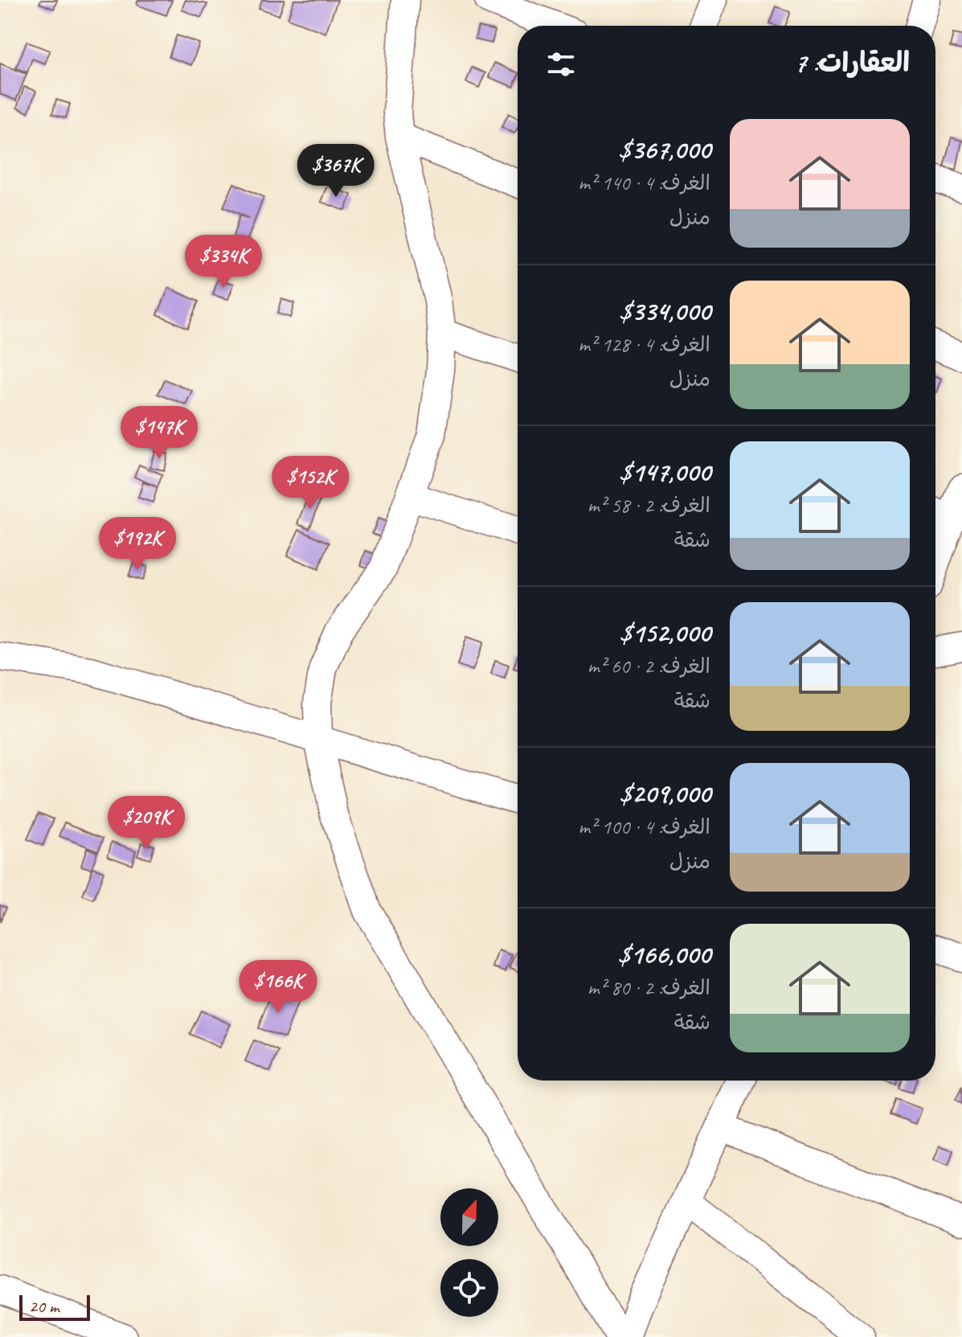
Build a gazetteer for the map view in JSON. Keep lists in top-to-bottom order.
{
  "scale_bar": "20 m",
  "north": "top",
  "page": {
    "heading": "العقارات: 7",
    "list": [
      {
        "name": "$367,000",
        "note": "الغرف: 4 · 140 m² · منزل"
      },
      {
        "name": "$334,000",
        "note": "الغرف: 4 · 128 m² · منزل"
      },
      {
        "name": "$147,000",
        "note": "الغرف: 2 · 58 m² · شقة"
      },
      {
        "name": "$152,000",
        "note": "الغرف: 2 · 60 m² · شقة"
      },
      {
        "name": "$209,000",
        "note": "الغرف: 4 · 100 m² · منزل"
      },
      {
        "name": "$166,000",
        "note": "الغرف: 2 · 80 m² · شقة"
      }
    ],
    "price": [
      "$367K",
      "$334K",
      "$147K",
      "$152K",
      "$192K",
      "$209K",
      "$166K"
    ],
    "scale": "20 m"
  }
}
